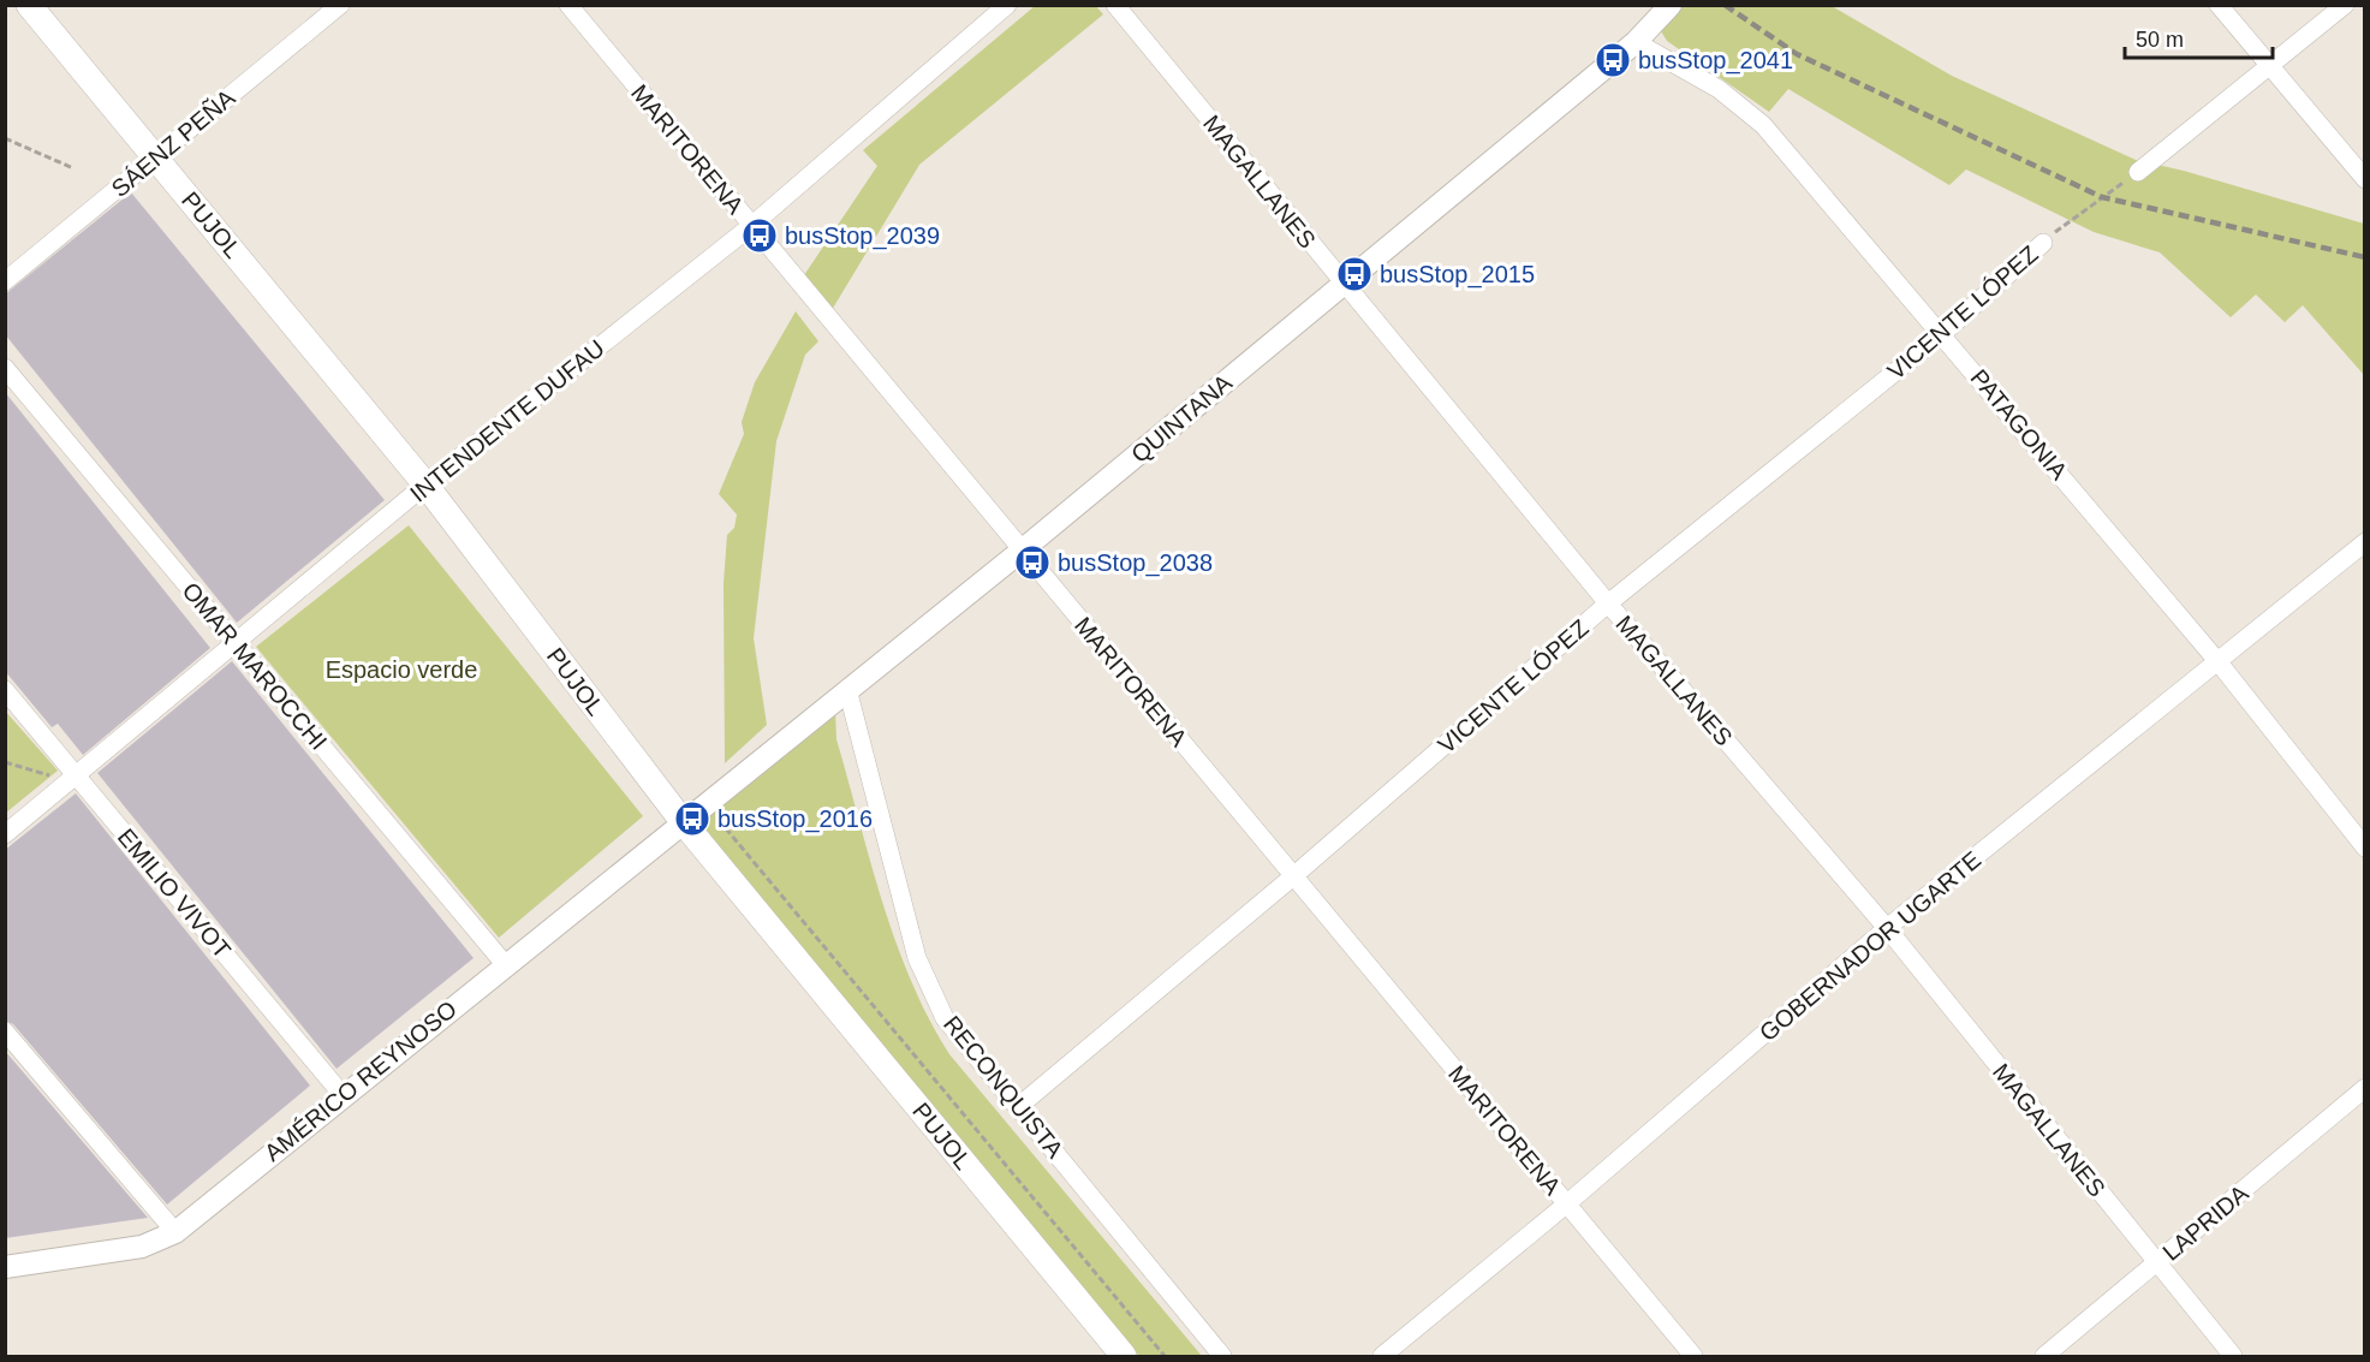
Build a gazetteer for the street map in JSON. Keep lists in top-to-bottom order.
{
  "streets": {
    "main road": ["PUJOL"],
    "street": [
      "SÁENZ PEÑA",
      "MARITORENA",
      "MAGALLANES",
      "VICENTE LÓPEZ",
      "QUINTANA",
      "INTENDENTE DUFAU",
      "PATAGONIA",
      "OMAR MAROCCHI",
      "EMILIO VIVOT",
      "GOBERNADOR UGARTE",
      "AMÉRICO REYNOSO",
      "RECONQUISTA",
      "LAPRIDA"
    ]
  },
  "crossings": [
    ["SÁENZ PEÑA", "PUJOL"],
    ["MARITORENA", "VICENTE LÓPEZ"],
    ["MARITORENA", "QUINTANA"],
    ["MARITORENA", "INTENDENTE DUFAU"],
    ["MARITORENA", "GOBERNADOR UGARTE"],
    ["MAGALLANES", "VICENTE LÓPEZ"],
    ["MAGALLANES", "QUINTANA"],
    ["MAGALLANES", "GOBERNADOR UGARTE"],
    ["MAGALLANES", "LAPRIDA"],
    ["PUJOL", "QUINTANA"],
    ["PUJOL", "INTENDENTE DUFAU"],
    ["PUJOL", "AMÉRICO REYNOSO"],
    ["VICENTE LÓPEZ", "PATAGONIA"],
    ["VICENTE LÓPEZ", "RECONQUISTA"],
    ["QUINTANA", "PATAGONIA"],
    ["QUINTANA", "AMÉRICO REYNOSO"],
    ["QUINTANA", "RECONQUISTA"],
    ["INTENDENTE DUFAU", "OMAR MAROCCHI"],
    ["INTENDENTE DUFAU", "EMILIO VIVOT"],
    ["PATAGONIA", "GOBERNADOR UGARTE"],
    ["OMAR MAROCCHI", "AMÉRICO REYNOSO"],
    ["EMILIO VIVOT", "AMÉRICO REYNOSO"]
  ],
  "parks": ["Espacio verde"],
  "places": {
    "bus stop": [
      "busStop_2041",
      "busStop_2039",
      "busStop_2015",
      "busStop_2038",
      "busStop_2016"
    ]
  },
  "scale_bar": "50 m"
}
